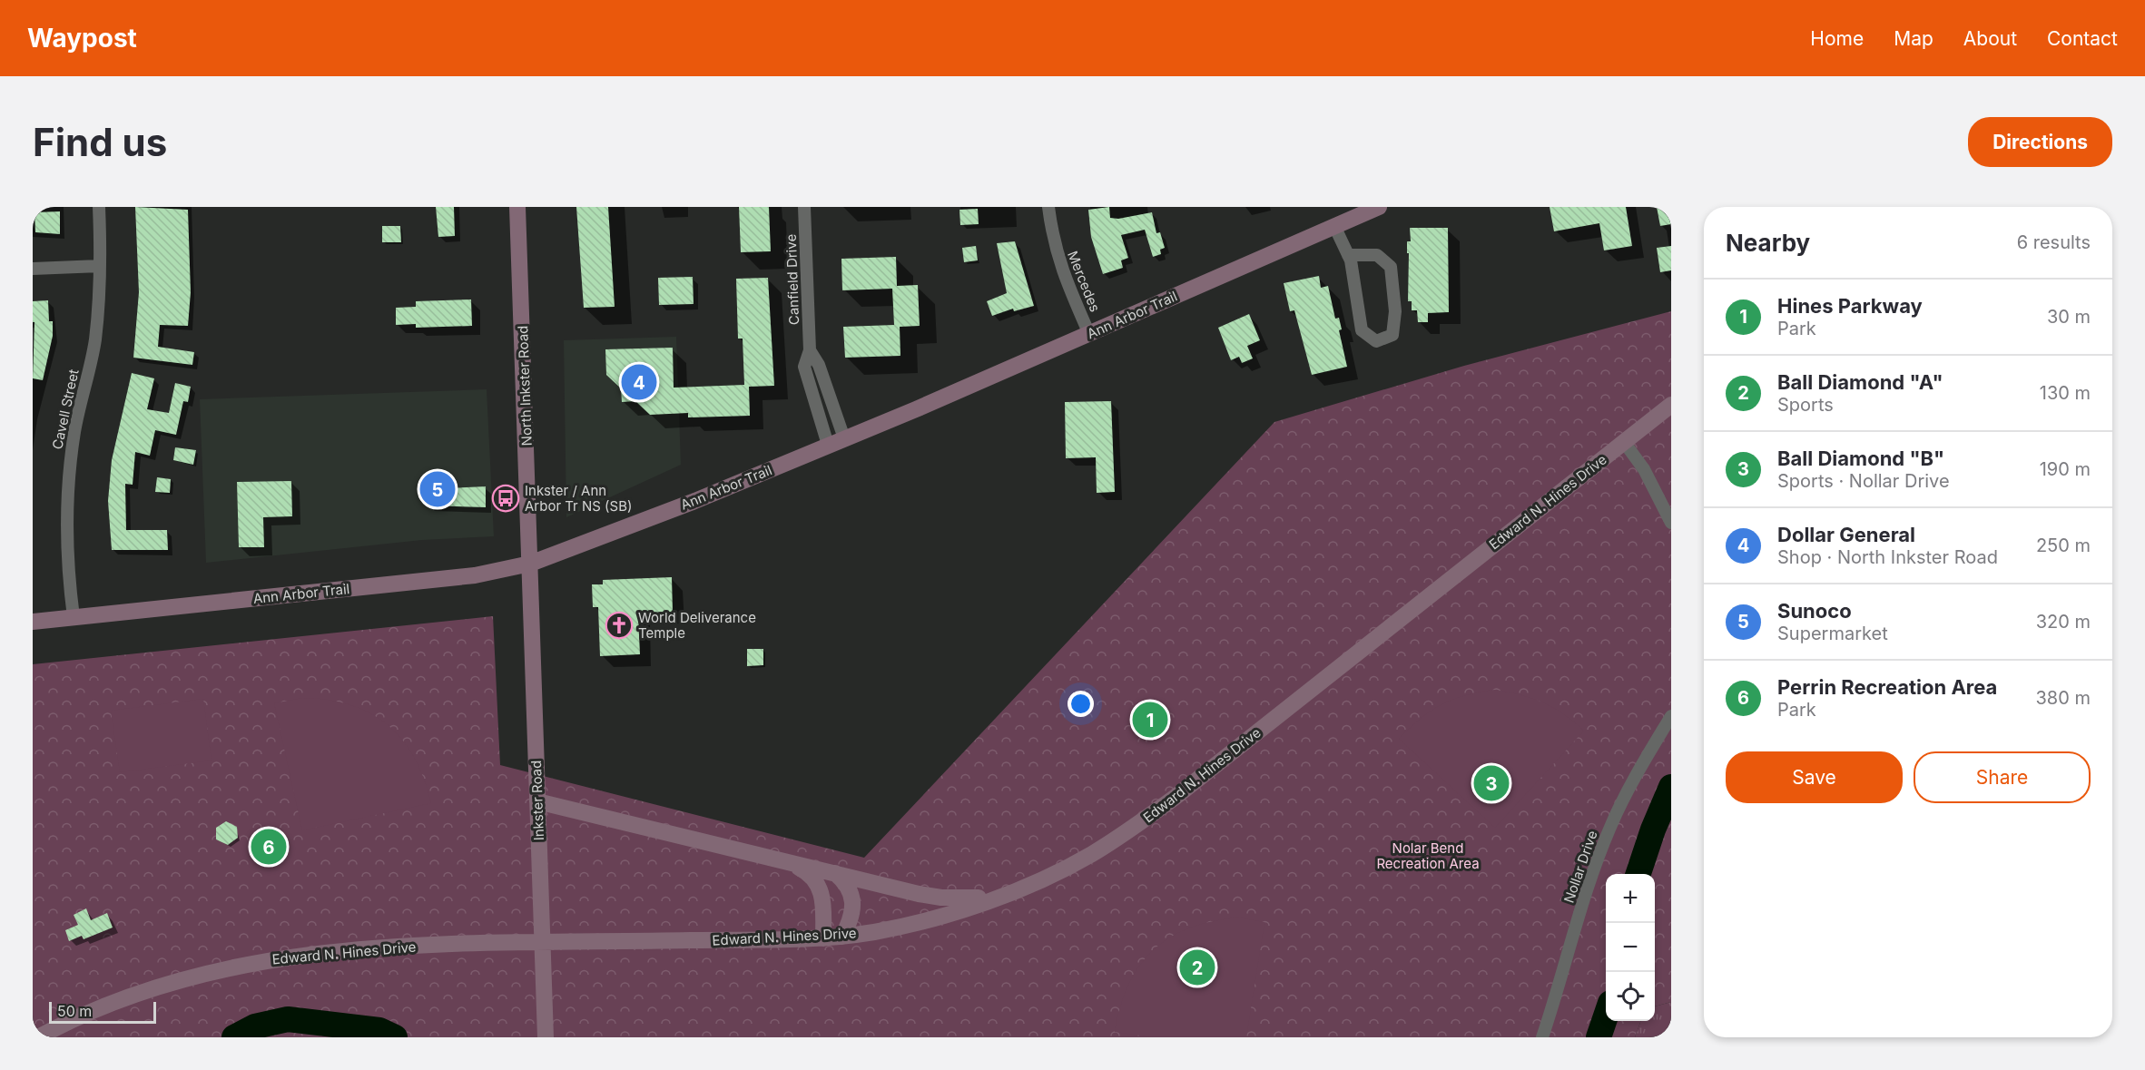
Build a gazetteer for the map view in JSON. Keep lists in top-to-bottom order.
{
  "streets": {
    "street": [
      "Canfield Drive",
      "Mercedes",
      "Ann Arbor Trail",
      "North Inkster Road",
      "Cavell Street",
      "Edward N. Hines Drive",
      "Inkster Road",
      "Nollar Drive"
    ]
  },
  "crossings": [
    ["Canfield Drive", "Ann Arbor Trail"],
    ["Mercedes", "Ann Arbor Trail"],
    ["Ann Arbor Trail", "North Inkster Road"],
    ["Ann Arbor Trail", "Cavell Street"],
    ["Ann Arbor Trail", "Inkster Road"],
    ["North Inkster Road", "Inkster Road"]
  ],
  "parks": ["Nolar Bend Recreation Area"],
  "places": {
    "bus stop": ["Inkster / Ann Arbor Tr NS (SB)"],
    "church": ["World Deliverance Temple"]
  },
  "scale_bar": "50 m",
  "page": {
    "header": "Waypost",
    "nav": [
      "Home",
      "Map",
      "About",
      "Contact"
    ],
    "buttons": [
      "Directions",
      ["Save", "Share"]
    ],
    "title": "Find us",
    "heading": ["Nearby", "6 results"],
    "list": [
      {
        "mark": "1",
        "name": "Hines Parkway",
        "note": "Park",
        "value": "30 m"
      },
      {
        "mark": "2",
        "name": "Ball Diamond \"A\"",
        "note": "Sports",
        "value": "130 m"
      },
      {
        "mark": "3",
        "name": "Ball Diamond \"B\"",
        "note": "Sports · Nollar Drive",
        "value": "190 m"
      },
      {
        "mark": "4",
        "name": "Dollar General",
        "note": "Shop · North Inkster Road",
        "value": "250 m"
      },
      {
        "mark": "5",
        "name": "Sunoco",
        "note": "Supermarket",
        "value": "320 m"
      },
      {
        "mark": "6",
        "name": "Perrin Recreation Area",
        "note": "Park",
        "value": "380 m"
      }
    ],
    "pins": [
      "4",
      "5",
      "1",
      "3",
      "6",
      "2"
    ],
    "map_buttons": ["+", "−"],
    "scale": "50 m"
  }
}
